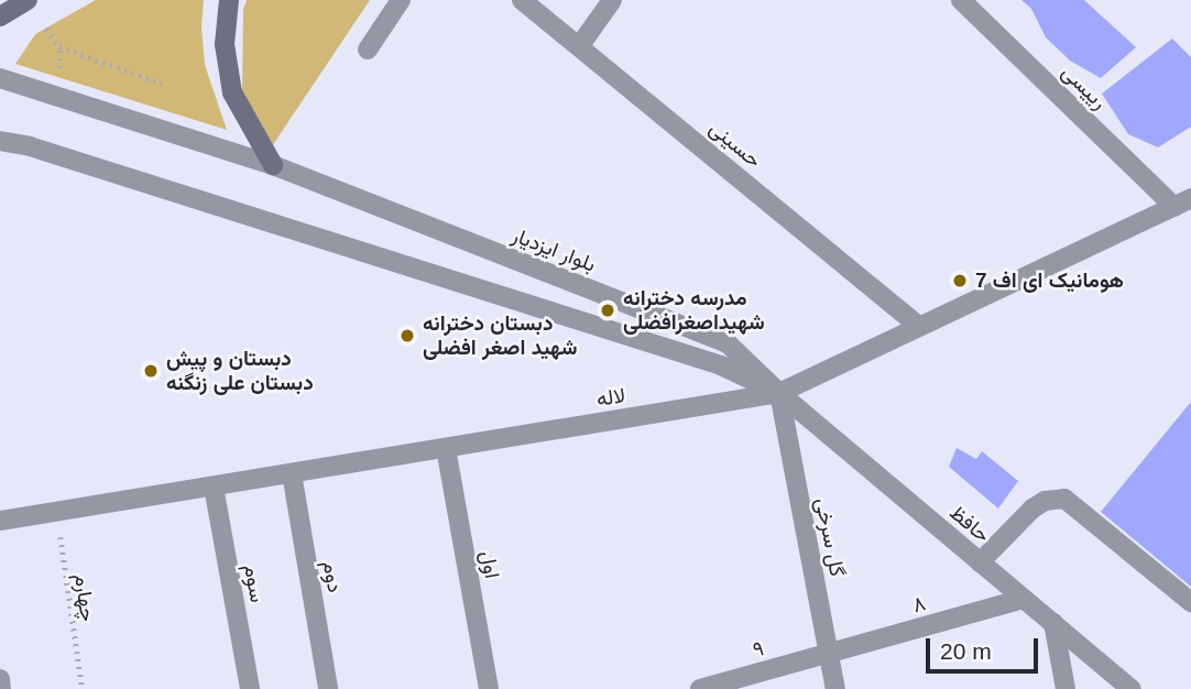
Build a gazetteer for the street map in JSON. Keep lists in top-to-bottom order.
{
  "streets": {
    "street": [
      "رییسی",
      "حسینی",
      "بلوار ایزدیار",
      "لاله",
      "حافظ",
      "گل سرخی",
      "اول",
      "دوم",
      "سوم",
      "۸",
      "۹"
    ],
    "path": ["چهارم"]
  },
  "crossings": [
    ["رییسی", "لاله"],
    ["حسینی", "لاله"],
    ["بلوار ایزدیار", "لاله"],
    ["بلوار ایزدیار", "حافظ"],
    ["بلوار ایزدیار", "گل سرخی"],
    ["لاله", "حافظ"],
    ["لاله", "گل سرخی"],
    ["لاله", "اول"],
    ["لاله", "دوم"],
    ["لاله", "سوم"],
    ["لاله", "چهارم"],
    ["حافظ", "گل سرخی"],
    ["حافظ", "۸"],
    ["گل سرخی", "۸"],
    ["گل سرخی", "۹"],
    ["۸", "۹"]
  ],
  "places": [
    "هومانیک ای اف 7",
    "مدرسه دخترانه شهیداصغرافضلی",
    "دبستان دخترانه شهید اصغر افضلی",
    "دبستان و پیش دبستان علی زنگنه"
  ],
  "scale_bar": "20 m"
}
